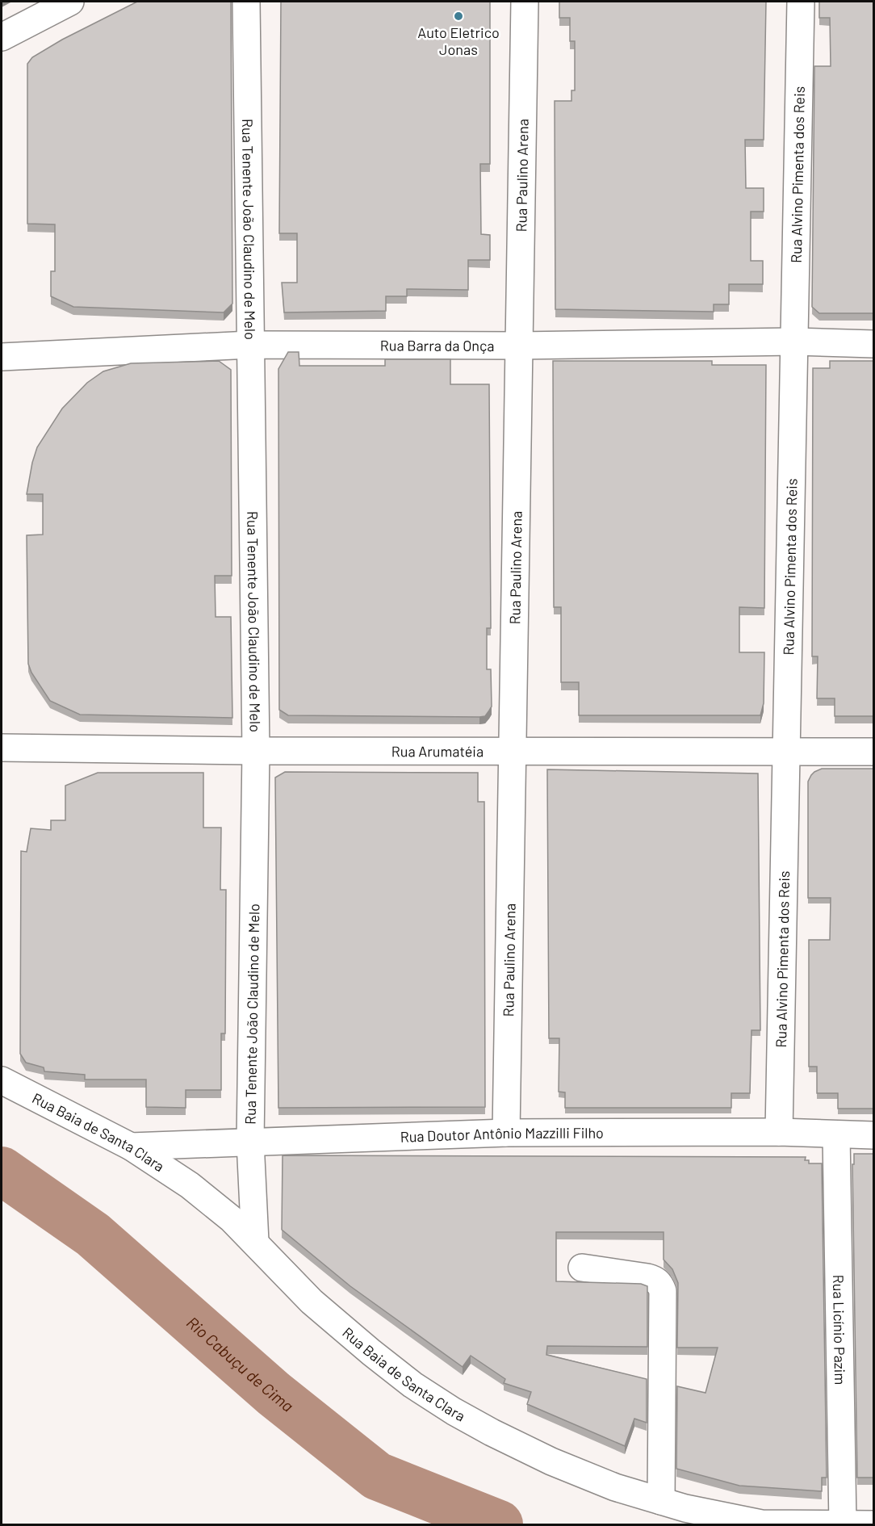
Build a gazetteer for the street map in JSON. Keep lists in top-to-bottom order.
{
  "streets": {
    "street": [
      "Rua Alvino Pimenta dos Reis",
      "Rua Paulino Arena",
      "Rua Tenente João Claudino de Melo",
      "Rua Barra da Onça",
      "Rua Arumatéia",
      "Rua Baia de Santa Clara",
      "Rua Doutor Antônio Mazzilli Filho",
      "Rua Licínio Pazim"
    ]
  },
  "crossings": [
    ["Rua Alvino Pimenta dos Reis", "Rua Barra da Onça"],
    ["Rua Alvino Pimenta dos Reis", "Rua Arumatéia"],
    ["Rua Alvino Pimenta dos Reis", "Rua Doutor Antônio Mazzilli Filho"],
    ["Rua Paulino Arena", "Rua Barra da Onça"],
    ["Rua Paulino Arena", "Rua Arumatéia"],
    ["Rua Paulino Arena", "Rua Doutor Antônio Mazzilli Filho"],
    ["Rua Tenente João Claudino de Melo", "Rua Barra da Onça"],
    ["Rua Tenente João Claudino de Melo", "Rua Arumatéia"],
    ["Rua Tenente João Claudino de Melo", "Rua Baia de Santa Clara"],
    ["Rua Tenente João Claudino de Melo", "Rua Doutor Antônio Mazzilli Filho"],
    ["Rua Baia de Santa Clara", "Rua Doutor Antônio Mazzilli Filho"],
    ["Rua Baia de Santa Clara", "Rua Licínio Pazim"],
    ["Rua Doutor Antônio Mazzilli Filho", "Rua Licínio Pazim"]
  ],
  "water": ["Rio Cabuçu de Cima"],
  "places": ["Auto Eletrico Jonas"]
}
